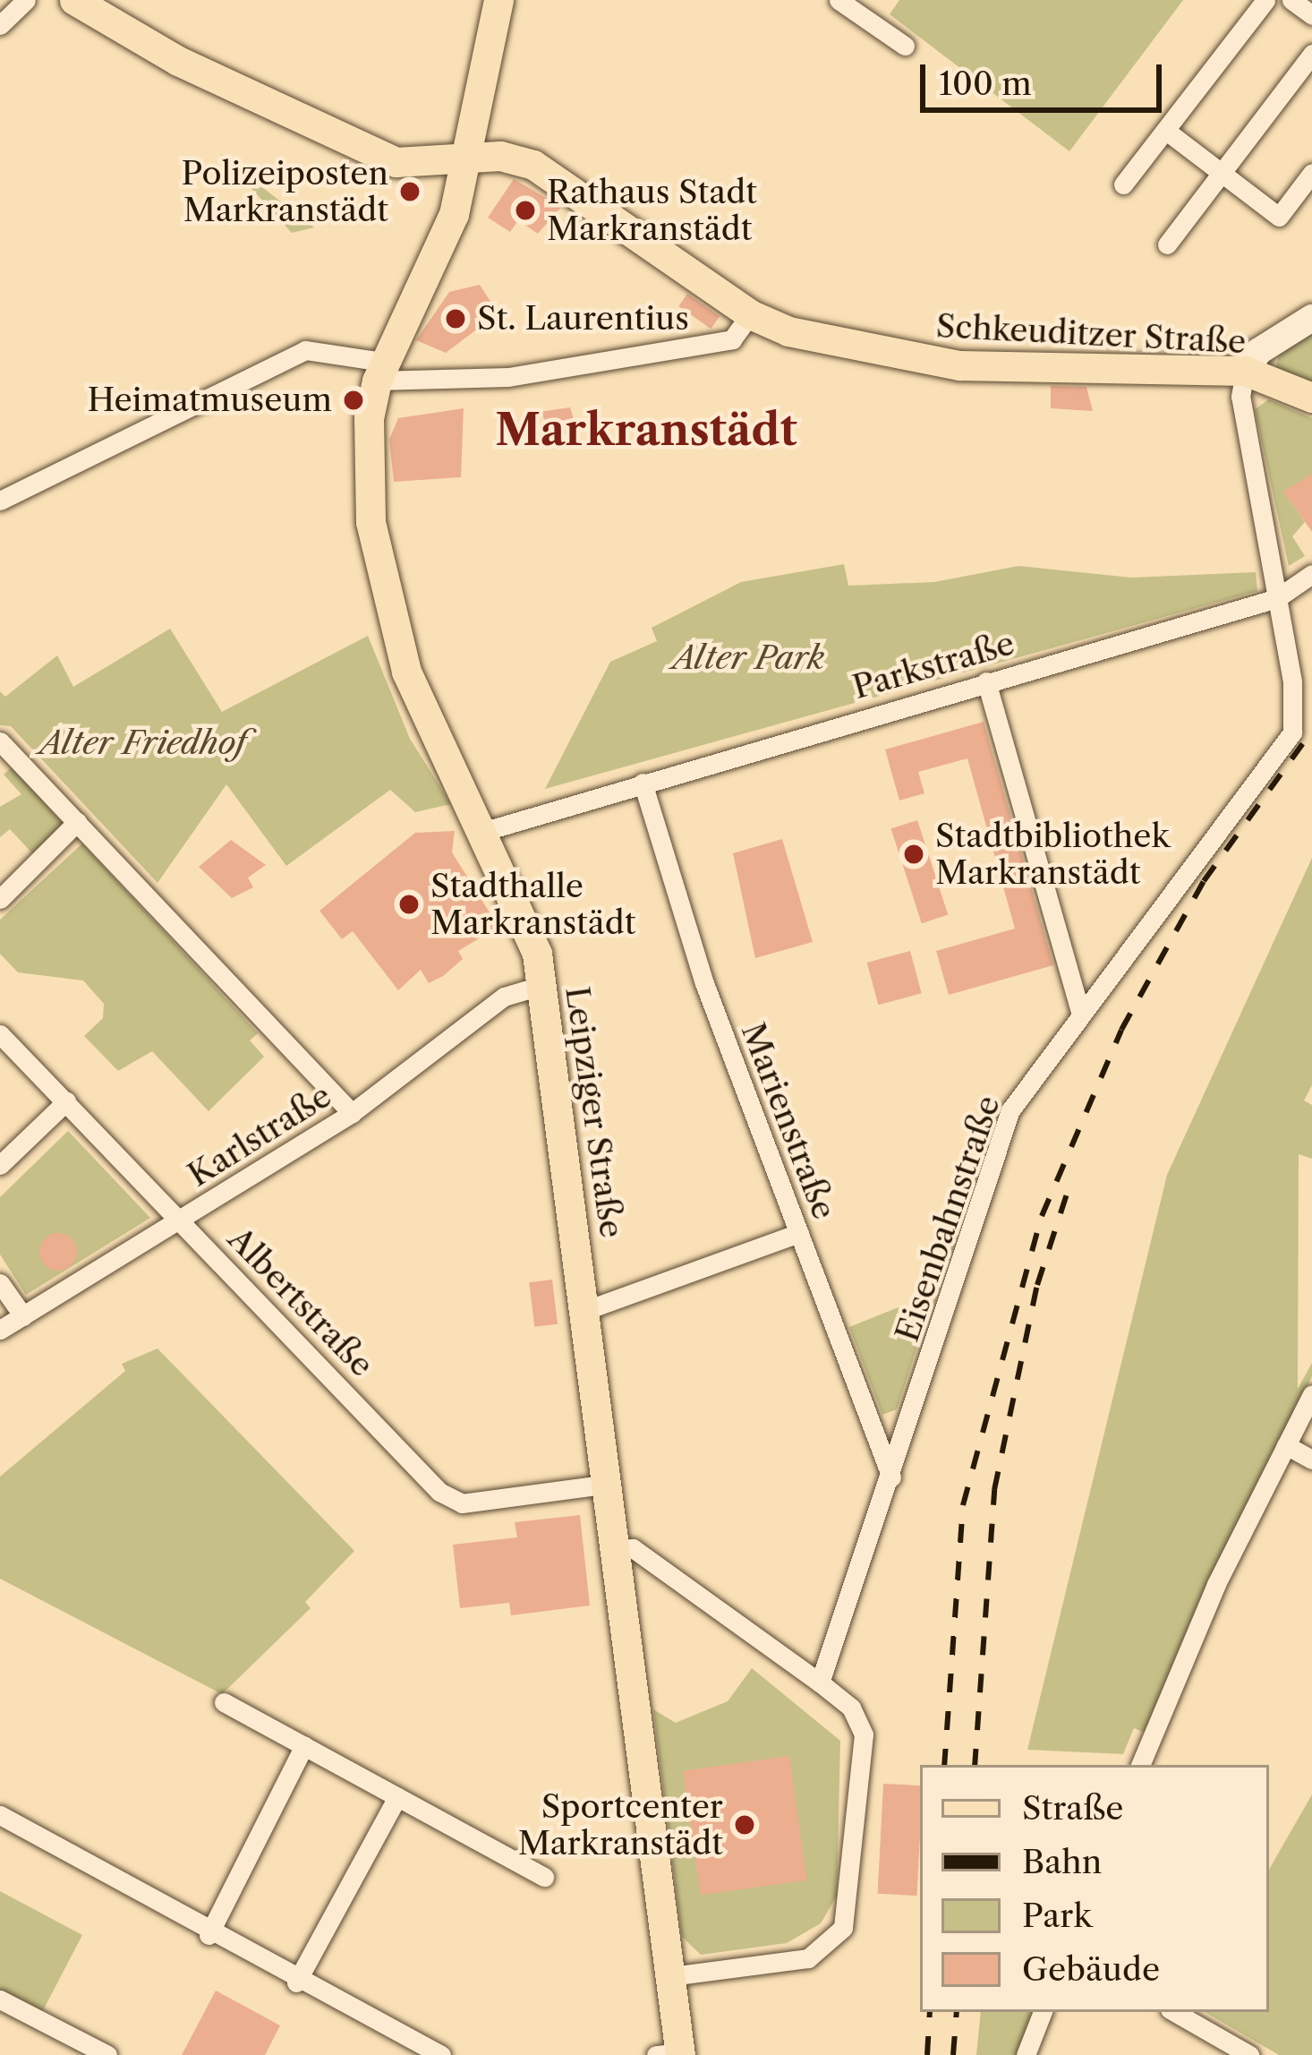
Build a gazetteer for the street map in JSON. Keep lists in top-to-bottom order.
{
  "streets": {
    "main road": ["Schkeuditzer Straße", "Leipziger Straße"],
    "street": [
      "Parkstraße",
      "Marienstraße",
      "Karlstraße",
      "Eisenbahnstraße",
      "Albertstraße"
    ]
  },
  "crossings": [
    ["Schkeuditzer Straße", "Leipziger Straße"],
    ["Schkeuditzer Straße", "Eisenbahnstraße"],
    ["Parkstraße", "Leipziger Straße"],
    ["Parkstraße", "Marienstraße"],
    ["Parkstraße", "Eisenbahnstraße"],
    ["Leipziger Straße", "Karlstraße"],
    ["Leipziger Straße", "Albertstraße"],
    ["Marienstraße", "Eisenbahnstraße"],
    ["Karlstraße", "Albertstraße"]
  ],
  "districts": ["Markranstädt"],
  "parks": ["Alter Park", "Alter Friedhof"],
  "places": [
    "Polizeiposten Markranstädt",
    "Rathaus Stadt Markranstädt",
    "St. Laurentius",
    "Heimatmuseum",
    "Stadtbibliothek Markranstädt",
    "Stadthalle Markranstädt",
    "Sportcenter Markranstädt"
  ],
  "legend": [
    "Straße",
    "Bahn",
    "Park",
    "Gebäude"
  ],
  "scale_bar": "100 m"
}
